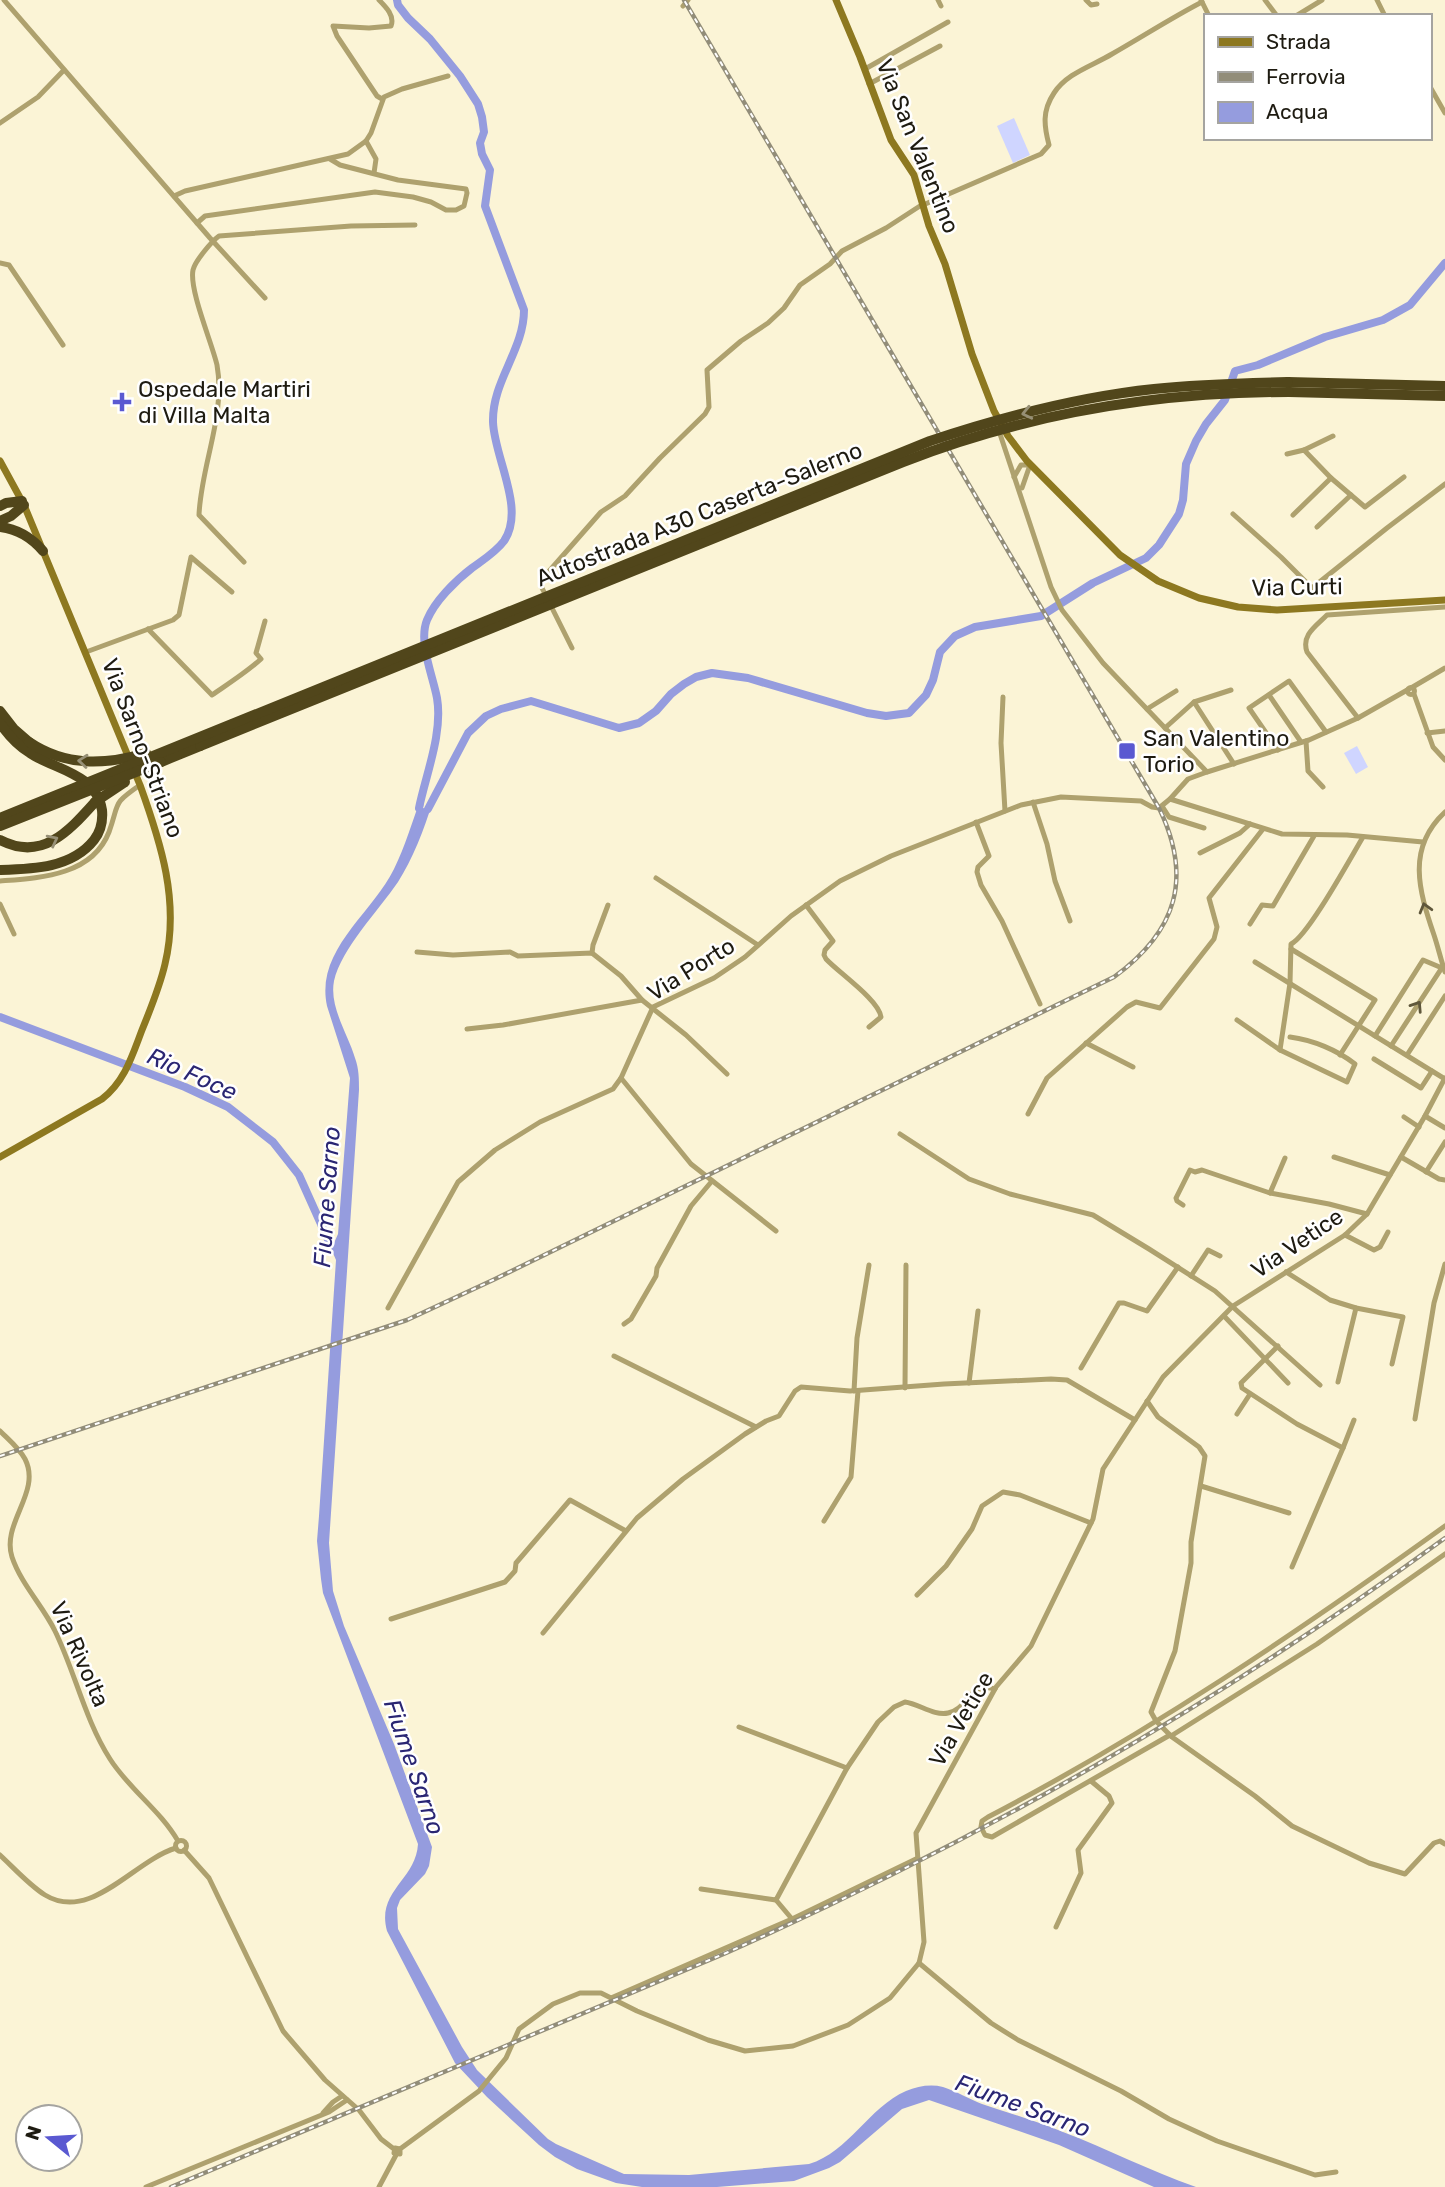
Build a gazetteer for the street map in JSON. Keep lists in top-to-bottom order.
{
  "streets": {
    "highway": ["Autostrada A30 Caserta-Salerno"],
    "main road": ["Via San Valentino", "Via Curti", "Via Sarno-Striano"],
    "street": ["Via Porto", "Via Vetice", "Via Rivolta"]
  },
  "crossings": [
    ["Via San Valentino", "Via Curti"]
  ],
  "water": ["Rio Foce", "Fiume Sarno"],
  "places": {
    "health": ["Ospedale Martiri di Villa Malta"],
    "transit": ["San Valentino Torio"]
  },
  "legend": ["Strada", "Ferrovia", "Acqua"],
  "north": "left"
}
